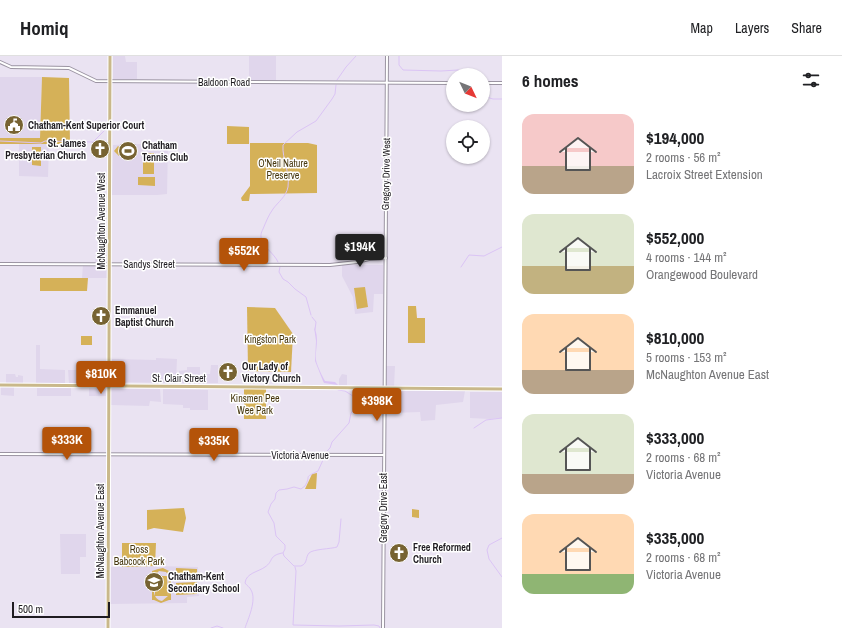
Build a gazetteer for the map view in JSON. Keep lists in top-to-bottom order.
{
  "streets": {
    "main road": ["McNaughton Avenue West", "St. Clair Street", "McNaughton Avenue East"],
    "street": [
      "Baldoon Road",
      "Gregory Drive West",
      "Sandys Street",
      "Victoria Avenue",
      "Gregory Drive East"
    ]
  },
  "crossings": [
    ["Baldoon Road", "Gregory Drive West"],
    ["Baldoon Road", "McNaughton Avenue West"],
    ["Gregory Drive West", "Sandys Street"],
    ["Gregory Drive West", "St. Clair Street"],
    ["Gregory Drive West", "Gregory Drive East"],
    ["McNaughton Avenue West", "Sandys Street"],
    ["McNaughton Avenue West", "St. Clair Street"],
    ["McNaughton Avenue West", "McNaughton Avenue East"],
    ["St. Clair Street", "Gregory Drive East"],
    ["St. Clair Street", "McNaughton Avenue East"],
    ["Victoria Avenue", "Gregory Drive East"],
    ["Victoria Avenue", "McNaughton Avenue East"]
  ],
  "parks": [
    "O'Neil Nature Preserve",
    "Kingston Park",
    "Kinsmen Pee Wee Park",
    "Ross Babcock Park"
  ],
  "places": {
    "public building": ["Chatham-Kent Superior Court"],
    "church": [
      "St. James Presbyterian Church",
      "Emmanuel Baptist Church",
      "Our Lady of Victory Church",
      "Free Reformed Church"
    ],
    "sports": ["Chatham Tennis Club"],
    "school or university": ["Chatham-Kent Secondary School"]
  },
  "scale_bar": "500 m",
  "north": "bottom right",
  "page": {
    "header": "Homiq",
    "nav": ["Map", "Layers", "Share"],
    "heading": "6 homes",
    "list": [
      {
        "name": "$194,000",
        "note": "2 rooms · 56 m² · Lacroix Street Extension"
      },
      {
        "name": "$552,000",
        "note": "4 rooms · 144 m² · Orangewood Boulevard"
      },
      {
        "name": "$810,000",
        "note": "5 rooms · 153 m² · McNaughton Avenue East"
      },
      {
        "name": "$333,000",
        "note": "2 rooms · 68 m² · Victoria Avenue"
      },
      {
        "name": "$335,000",
        "note": "2 rooms · 68 m² · Victoria Avenue"
      }
    ],
    "price": [
      "$194K",
      "$552K",
      "$810K",
      "$398K",
      "$333K",
      "$335K"
    ],
    "scale": "500 m"
  }
}
